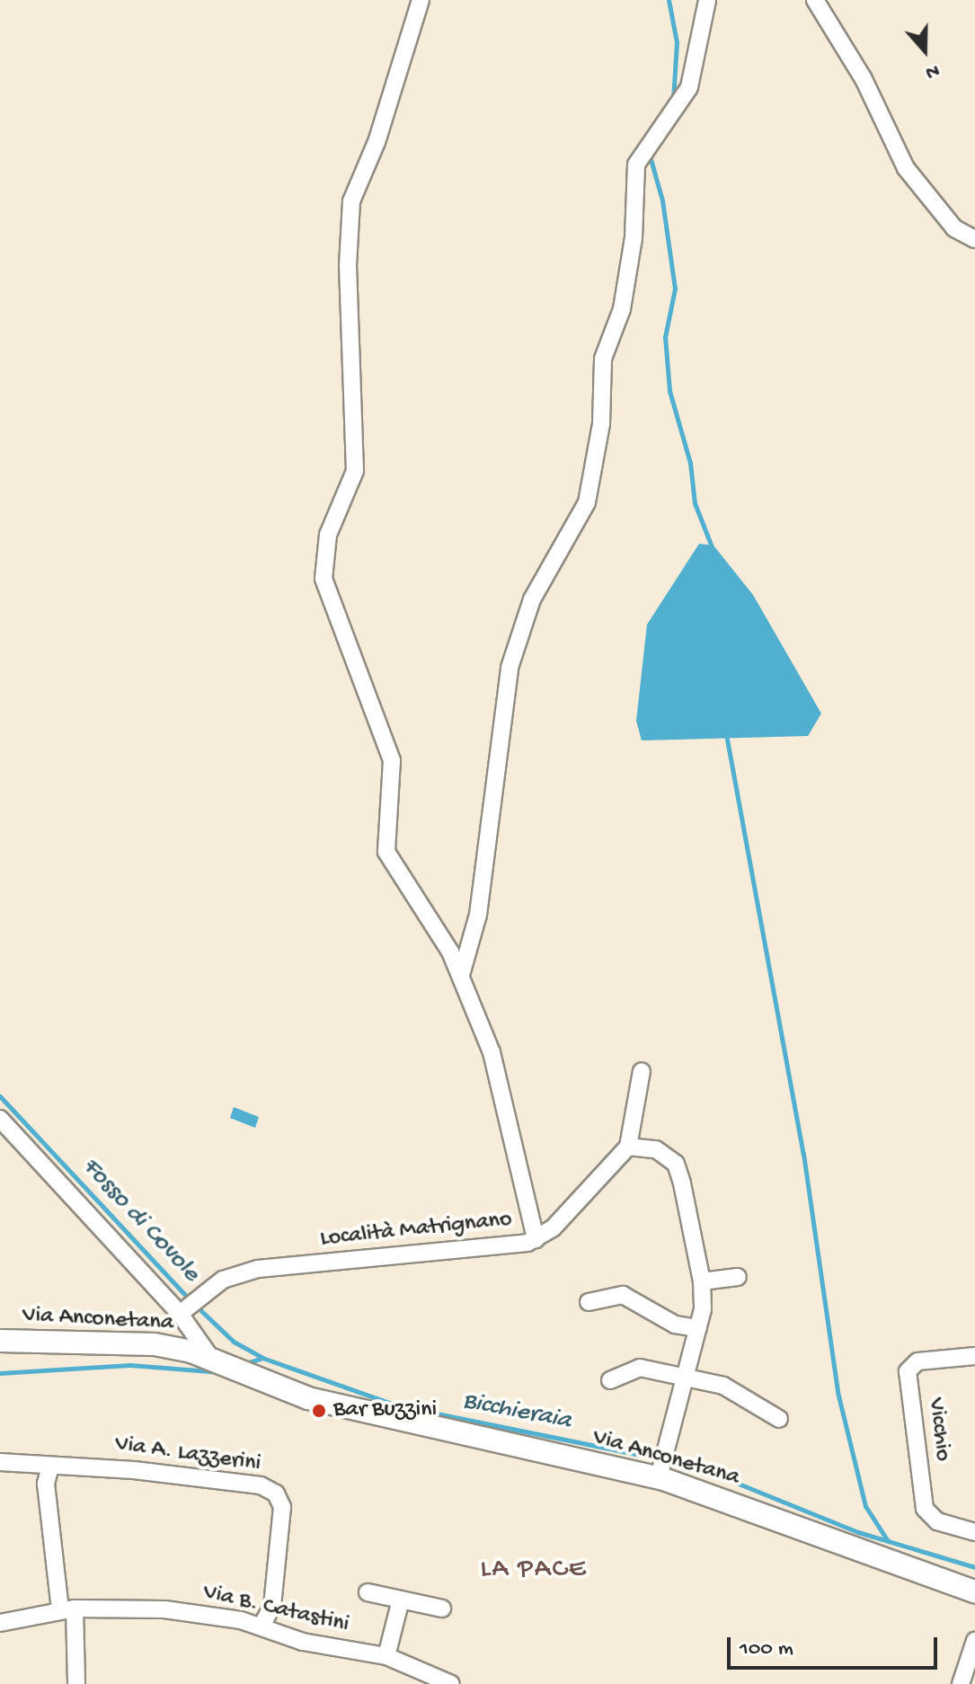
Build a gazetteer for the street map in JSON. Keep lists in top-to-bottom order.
{
  "streets": {
    "main road": ["Via Anconetana"],
    "street": [
      "Località Matrignano",
      "Vicchio",
      "Via A. Lazzerini",
      "Via B. Catastini"
    ]
  },
  "crossings": [
    ["Via A. Lazzerini", "Via B. Catastini"]
  ],
  "districts": ["LA PACE"],
  "water": ["Fosso di Covole", "Bicchieraia"],
  "places": ["Bar Buzzini"],
  "scale_bar": "100 m",
  "north": "bottom"
}
